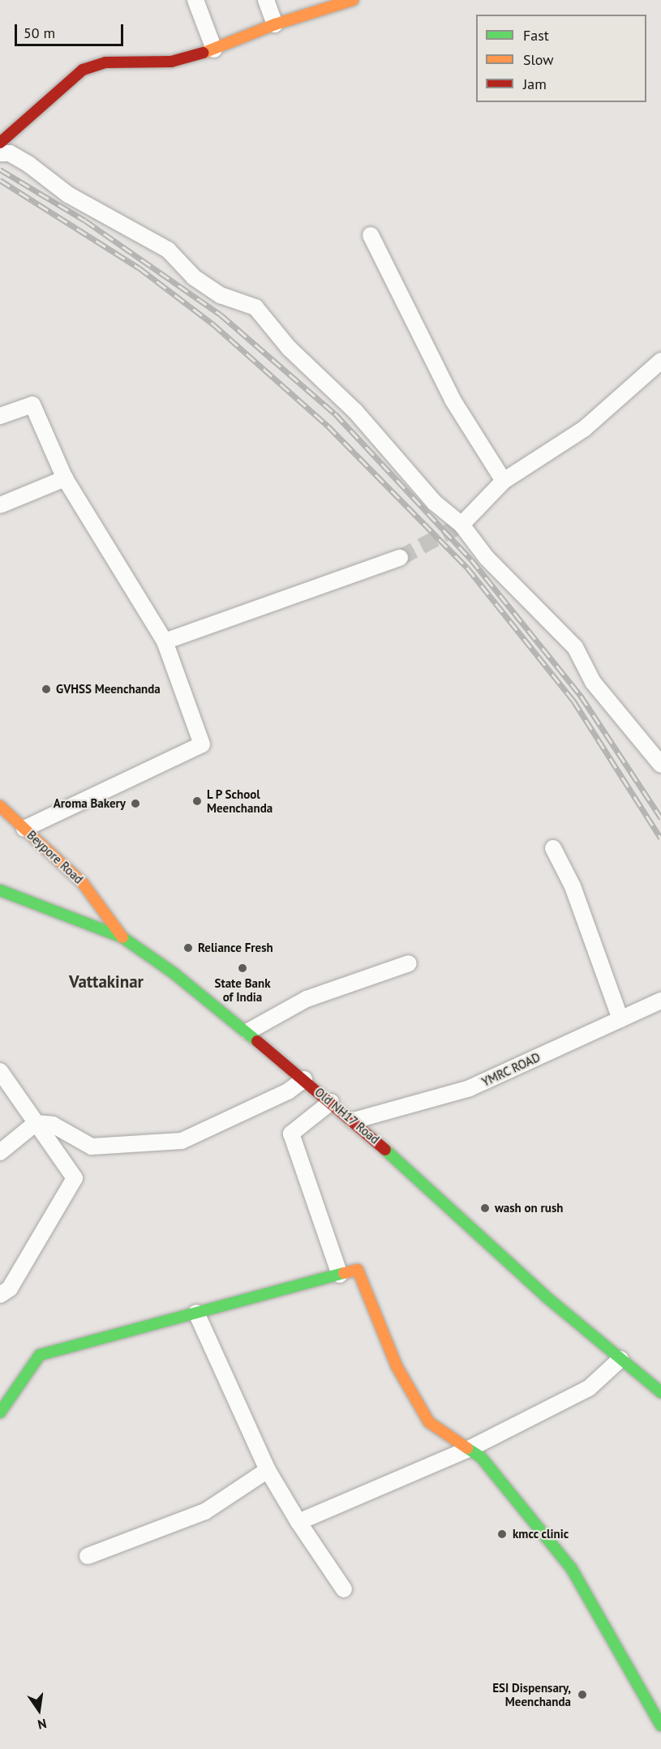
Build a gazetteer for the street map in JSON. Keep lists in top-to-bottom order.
{
  "streets": {
    "main road": ["Beypore Road", "Old NH17 Road"],
    "street": ["YMRC ROAD"]
  },
  "crossings": [
    ["Beypore Road", "Old NH17 Road"],
    ["YMRC ROAD", "Old NH17 Road"]
  ],
  "districts": ["Vattakinar"],
  "places": [
    "GVHSS Meenchanda",
    "L P School Meenchanda",
    "Aroma Bakery",
    "Reliance Fresh",
    "State Bank of India",
    "wash on rush",
    "kmcc clinic",
    "ESI Dispensary, Meenchanda"
  ],
  "legend": ["Fast", "Slow", "Jam"],
  "scale_bar": "50 m",
  "north": "bottom"
}
